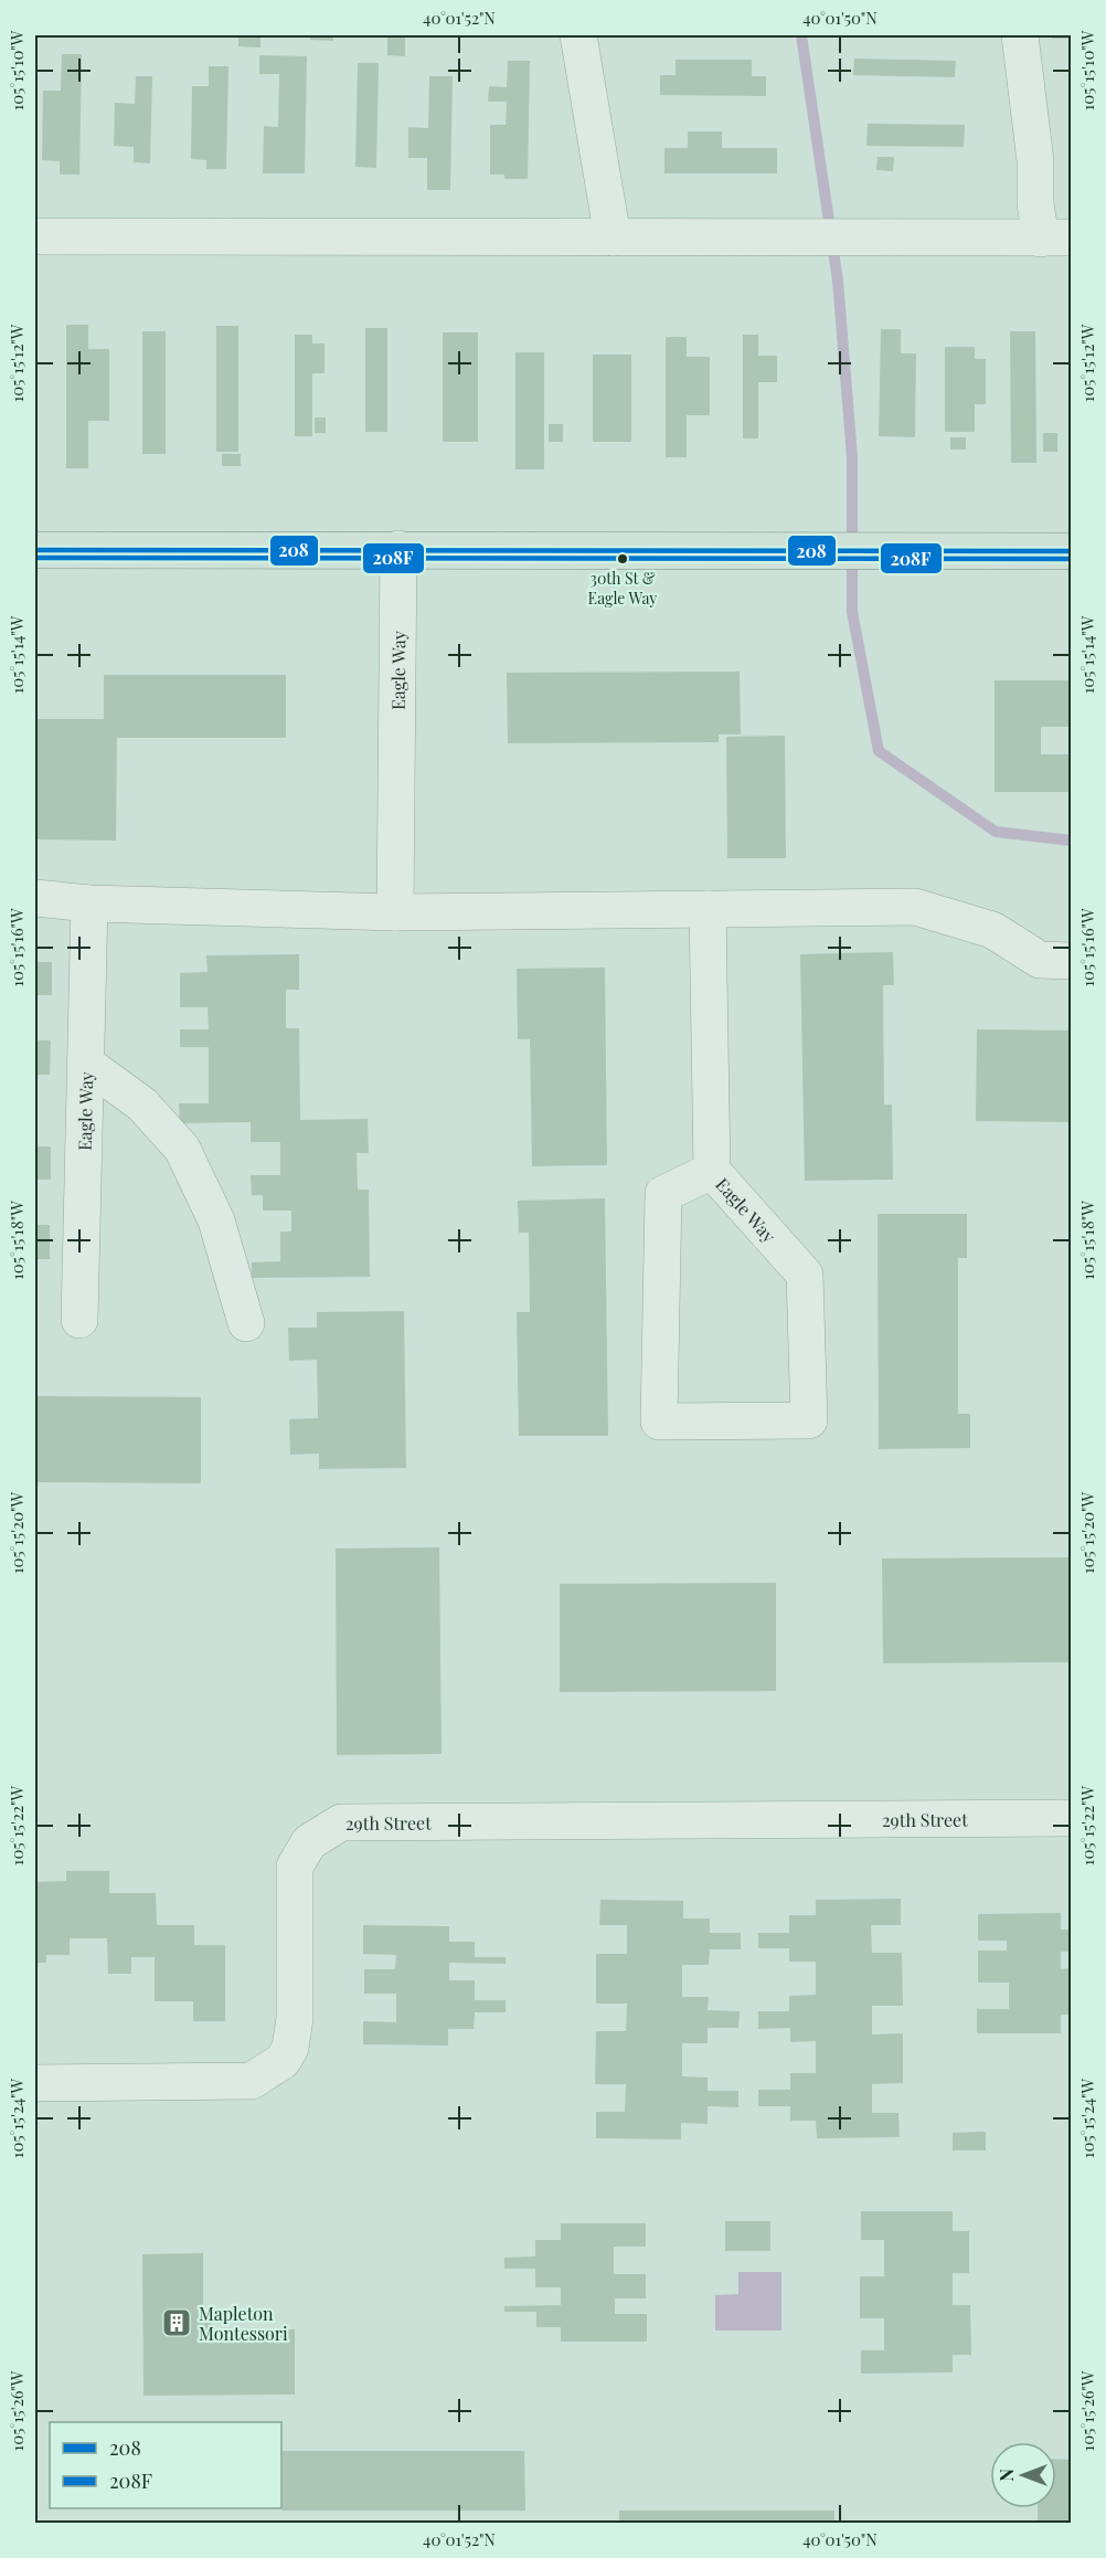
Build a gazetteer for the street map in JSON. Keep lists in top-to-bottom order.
{
  "streets": {
    "street": ["Eagle Way", "29th Street"]
  },
  "places": {
    "other": ["30th St & Eagle Way"],
    "building": ["Mapleton Montessori"]
  },
  "lines": ["transit line 208", "transit line 208F"],
  "legend": ["208", "208F"],
  "north": "left",
  "coordinates": [
    "40°01'52\"N",
    "40°01'50\"N",
    "105°15'10\"W",
    "105°15'12\"W",
    "105°15'14\"W",
    "105°15'16\"W",
    "105°15'18\"W",
    "105°15'20\"W",
    "105°15'22\"W",
    "105°15'24\"W",
    "105°15'26\"W"
  ]
}
